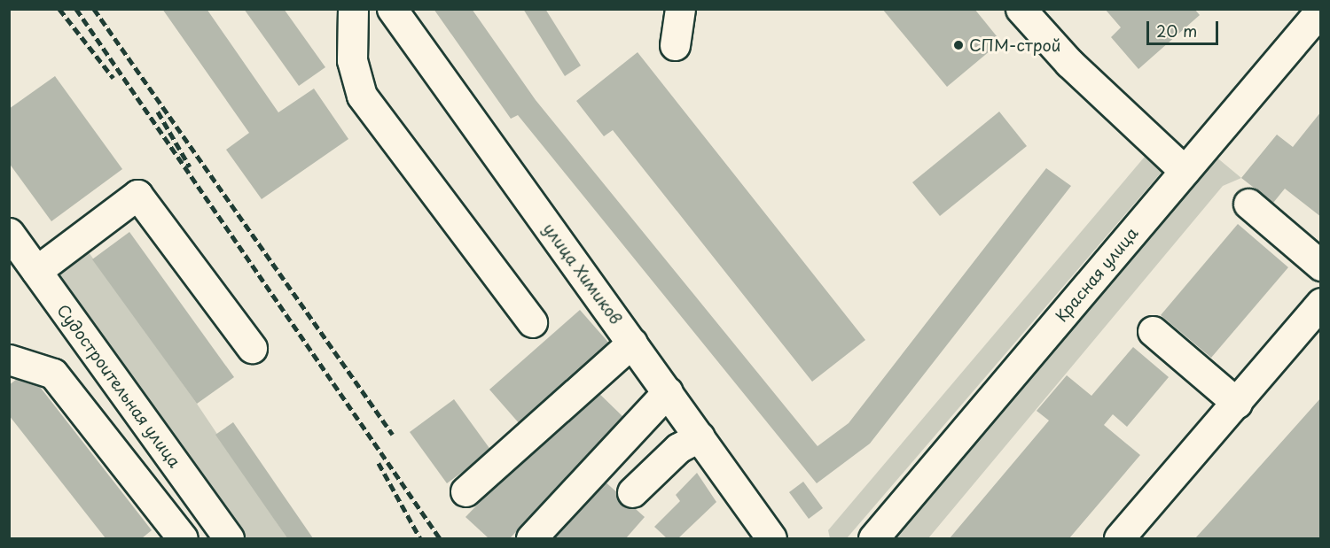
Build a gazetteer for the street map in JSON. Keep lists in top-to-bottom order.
{
  "streets": {
    "main road": ["улица Химиков", "Красная улица", "Судостроительная улица"]
  },
  "places": ["СПМ-строй"],
  "scale_bar": "20 m"
}
